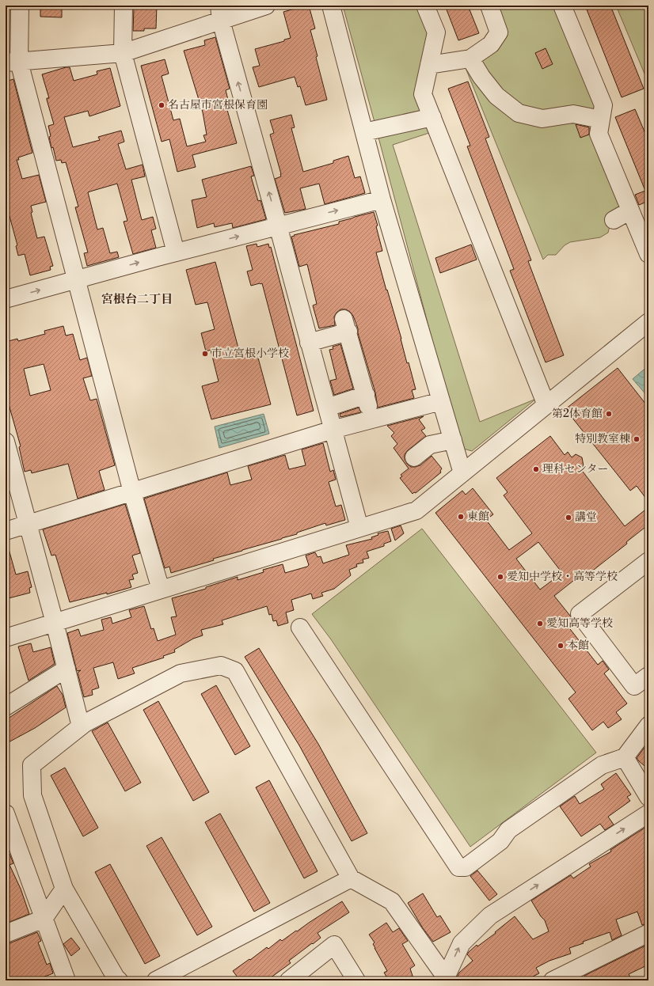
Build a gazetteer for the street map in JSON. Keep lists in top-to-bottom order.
{
  "districts": ["宮根台二丁目"],
  "places": [
    "名古屋市宮根保育園",
    "市立宮根小学校",
    "第2体育館",
    "特別教室棟",
    "理科センター",
    "東館",
    "講堂",
    "愛知中学校・高等学校",
    "愛知高等学校",
    "本館"
  ]
}
